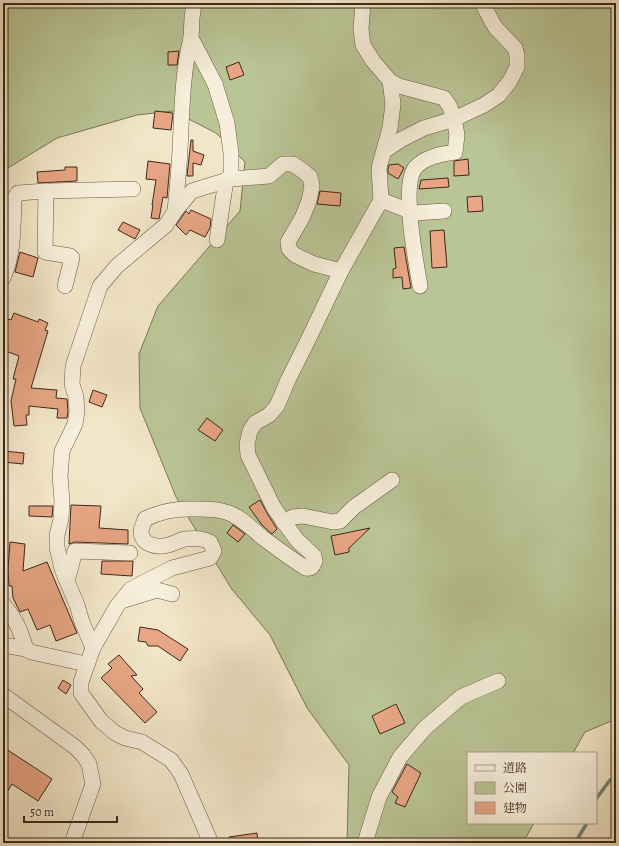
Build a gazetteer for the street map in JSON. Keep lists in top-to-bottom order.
{
  "legend": ["道路", "公園", "建物"],
  "scale_bar": "50 m"
}
